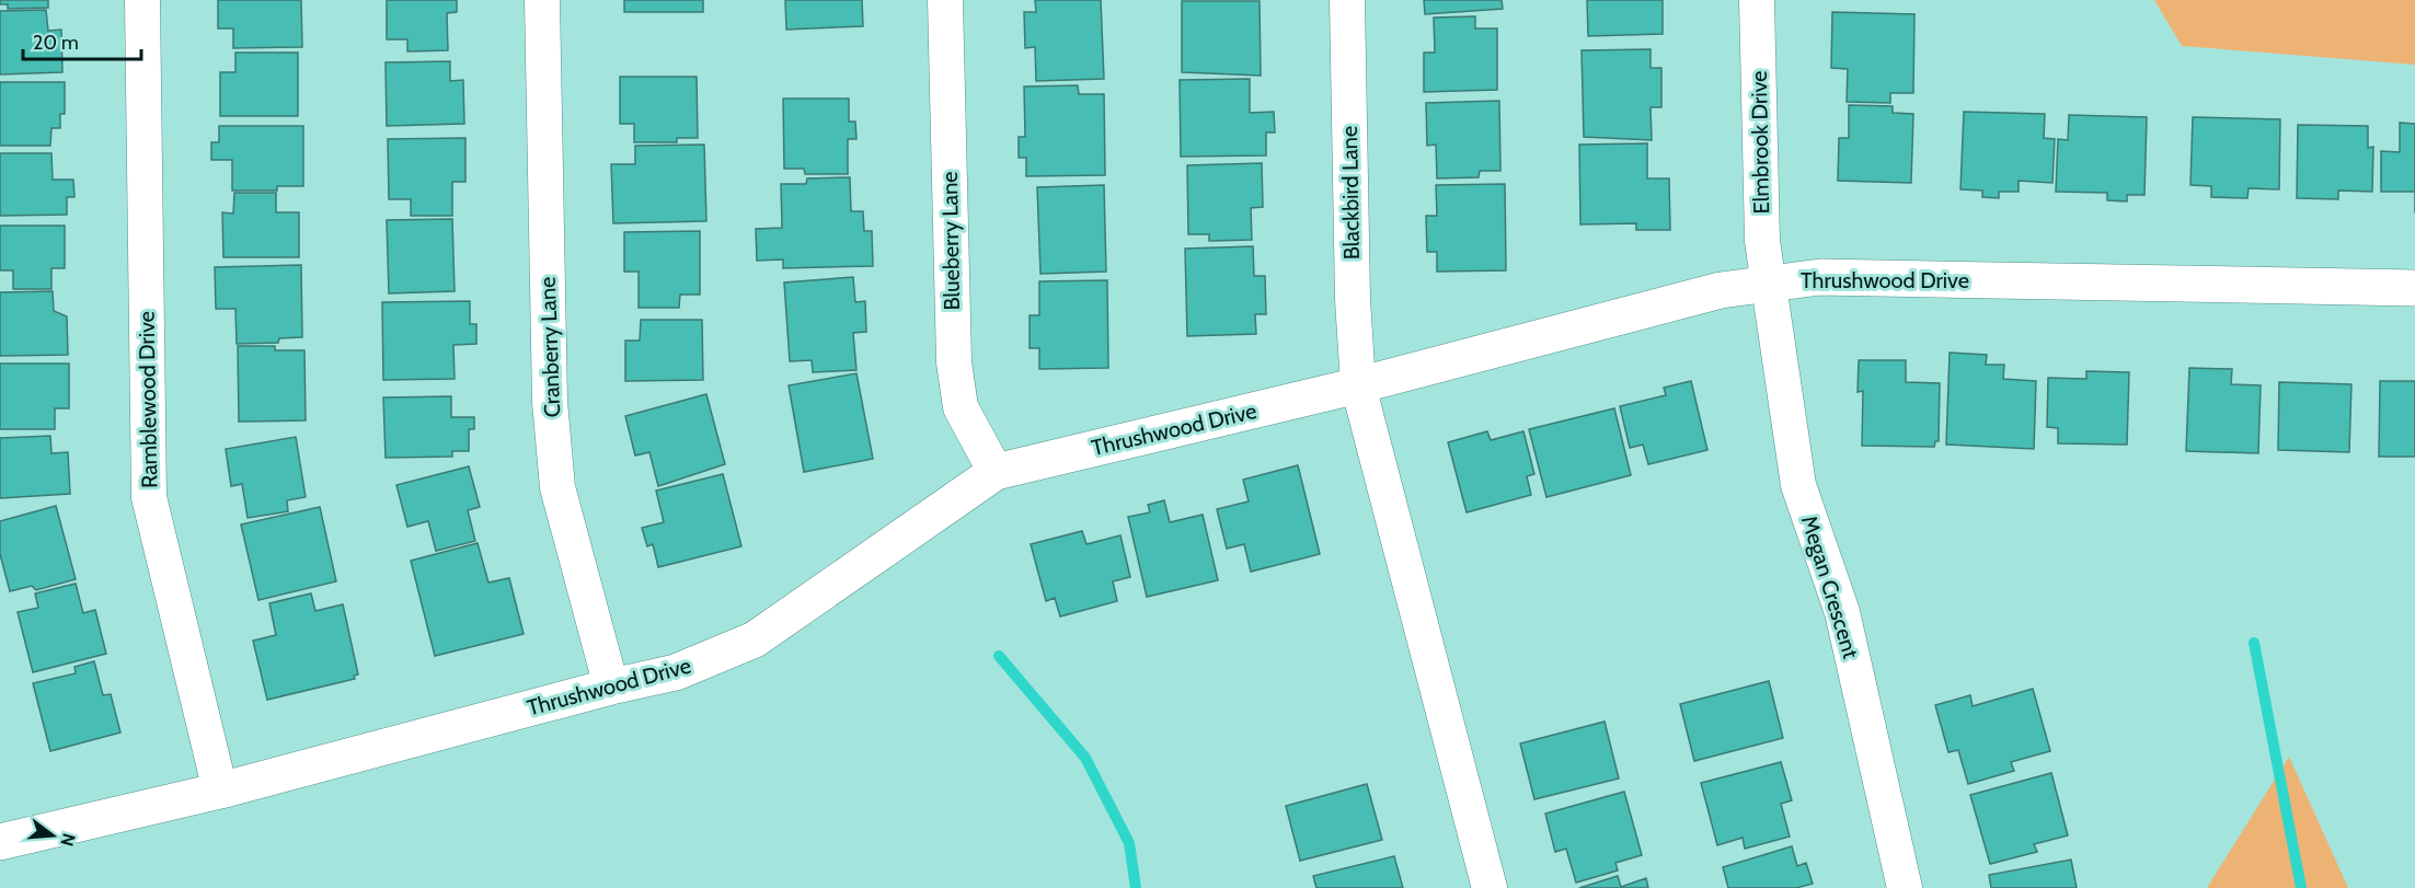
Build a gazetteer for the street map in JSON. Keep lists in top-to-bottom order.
{
  "streets": {
    "street": [
      "Elmbrook Drive",
      "Blackbird Lane",
      "Blueberry Lane",
      "Thrushwood Drive",
      "Cranberry Lane",
      "Ramblewood Drive",
      "Megan Crescent"
    ]
  },
  "crossings": [
    ["Elmbrook Drive", "Thrushwood Drive"],
    ["Elmbrook Drive", "Megan Crescent"],
    ["Blackbird Lane", "Thrushwood Drive"],
    ["Blueberry Lane", "Thrushwood Drive"],
    ["Thrushwood Drive", "Cranberry Lane"],
    ["Thrushwood Drive", "Ramblewood Drive"],
    ["Thrushwood Drive", "Megan Crescent"]
  ],
  "scale_bar": "20 m",
  "north": "right"
}
